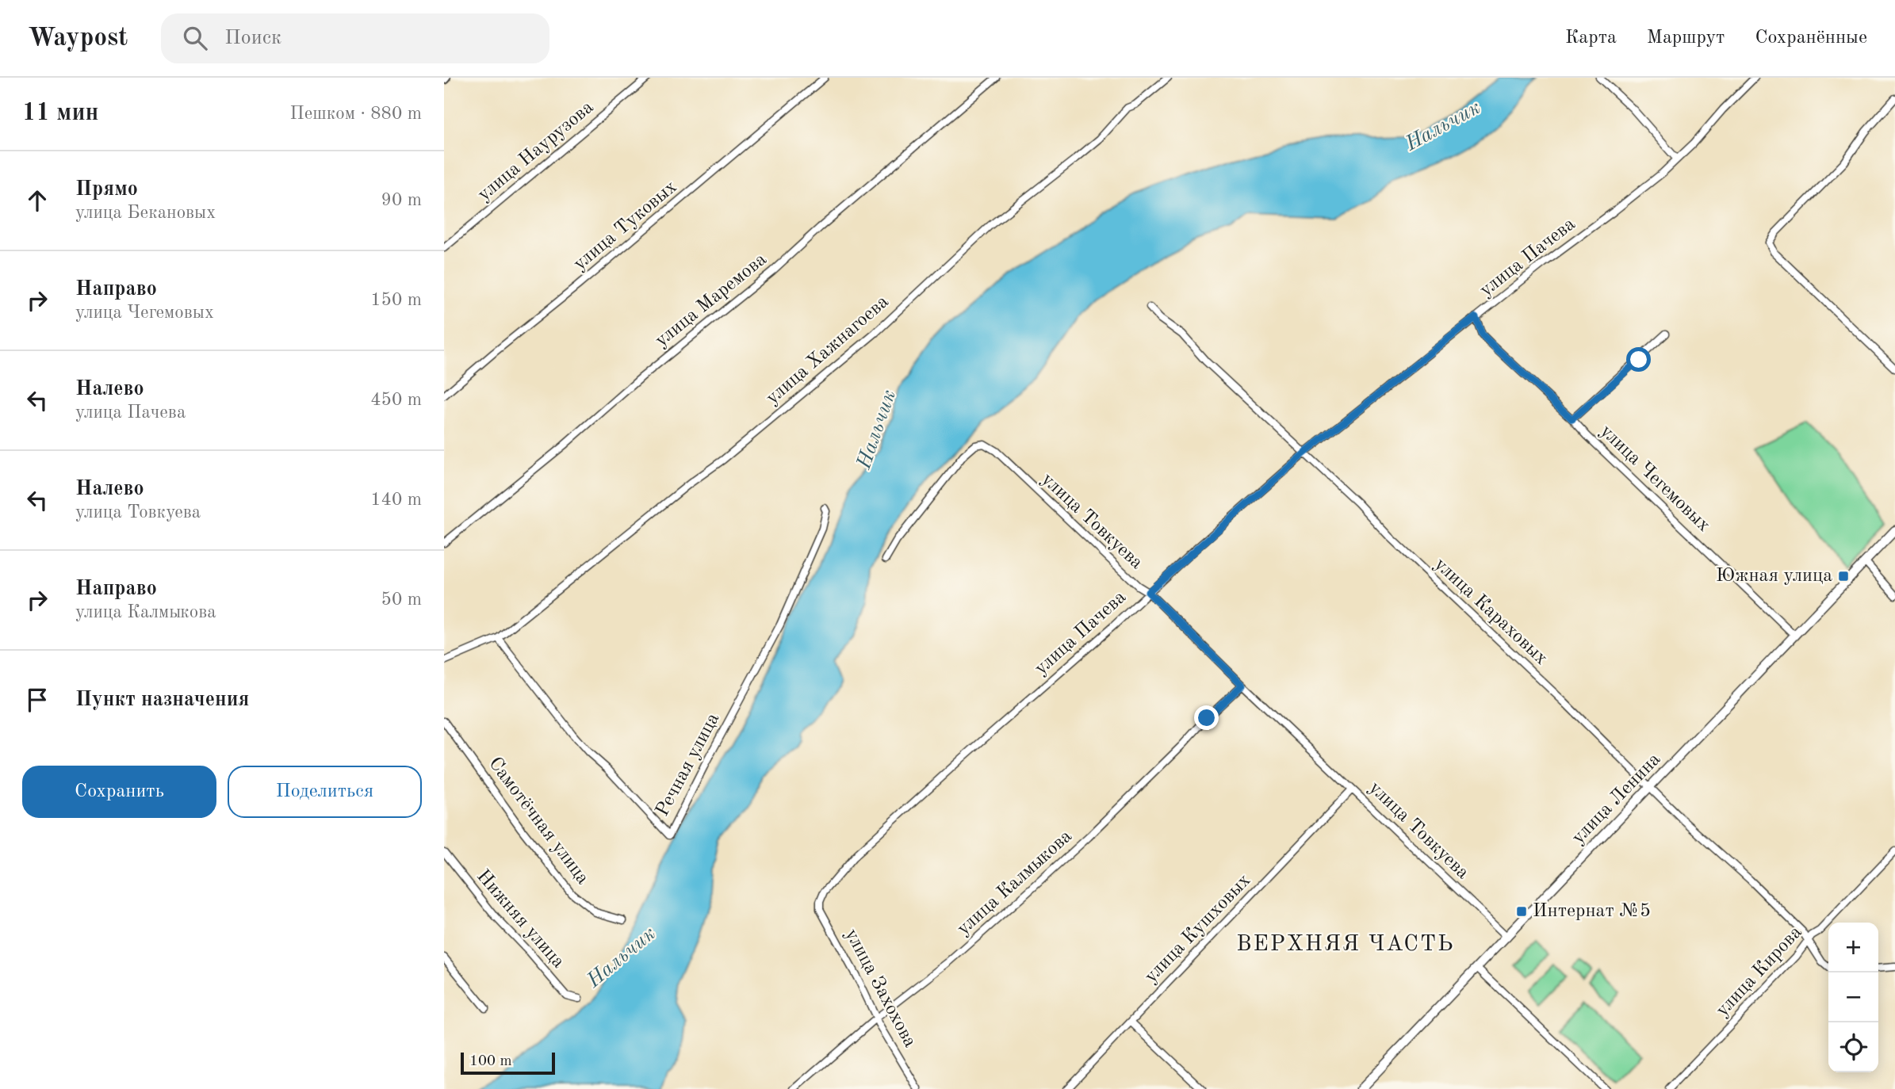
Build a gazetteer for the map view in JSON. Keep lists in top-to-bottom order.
{
  "streets": {
    "street": [
      "улица Наурузова",
      "улица Туковых",
      "улица Пачева",
      "улица Маремова",
      "улица Хажнагоева",
      "улица Чегемовых",
      "улица Товкуева",
      "улица Караховых",
      "Речная улица",
      "улица Ленина",
      "Самотёчная улица",
      "улица Калмыкова",
      "Нижняя улица",
      "улица Кушховых",
      "улица Кирова",
      "улица Захохова"
    ]
  },
  "crossings": [
    ["улица Пачева", "улица Чегемовых"],
    ["улица Пачева", "улица Товкуева"],
    ["улица Пачева", "улица Караховых"],
    ["улица Пачева", "улица Захохова"],
    ["улица Хажнагоева", "Речная улица"],
    ["улица Чегемовых", "улица Ленина"],
    ["улица Товкуева", "улица Ленина"],
    ["улица Товкуева", "улица Калмыкова"],
    ["улица Товкуева", "улица Кушховых"],
    ["улица Караховых", "улица Ленина"],
    ["улица Караховых", "улица Кирова"],
    ["улица Калмыкова", "улица Захохова"]
  ],
  "districts": ["ВЕРХНЯЯ ЧАСТЬ"],
  "water": ["Нальчик"],
  "places": {
    "transit": ["Южная улица", "Интернат №5"]
  },
  "scale_bar": "100 m",
  "page": {
    "header": "Waypost",
    "search": "Поиск",
    "nav": ["Карта", "Маршрут", "Сохранённые"],
    "heading": ["11 мин", "Пешком · 880 m"],
    "list": [
      ["Прямо", "улица Бекановых", "90 m"],
      ["Направо", "улица Чегемовых", "150 m"],
      ["Налево", "улица Пачева", "450 m"],
      ["Налево", "улица Товкуева", "140 m"],
      ["Направо", "улица Калмыкова", "50 m"],
      "Пункт назначения"
    ],
    "buttons": ["Сохранить", "Поделиться"],
    "map_buttons": ["+", "−"],
    "scale": "100 m"
  }
}
